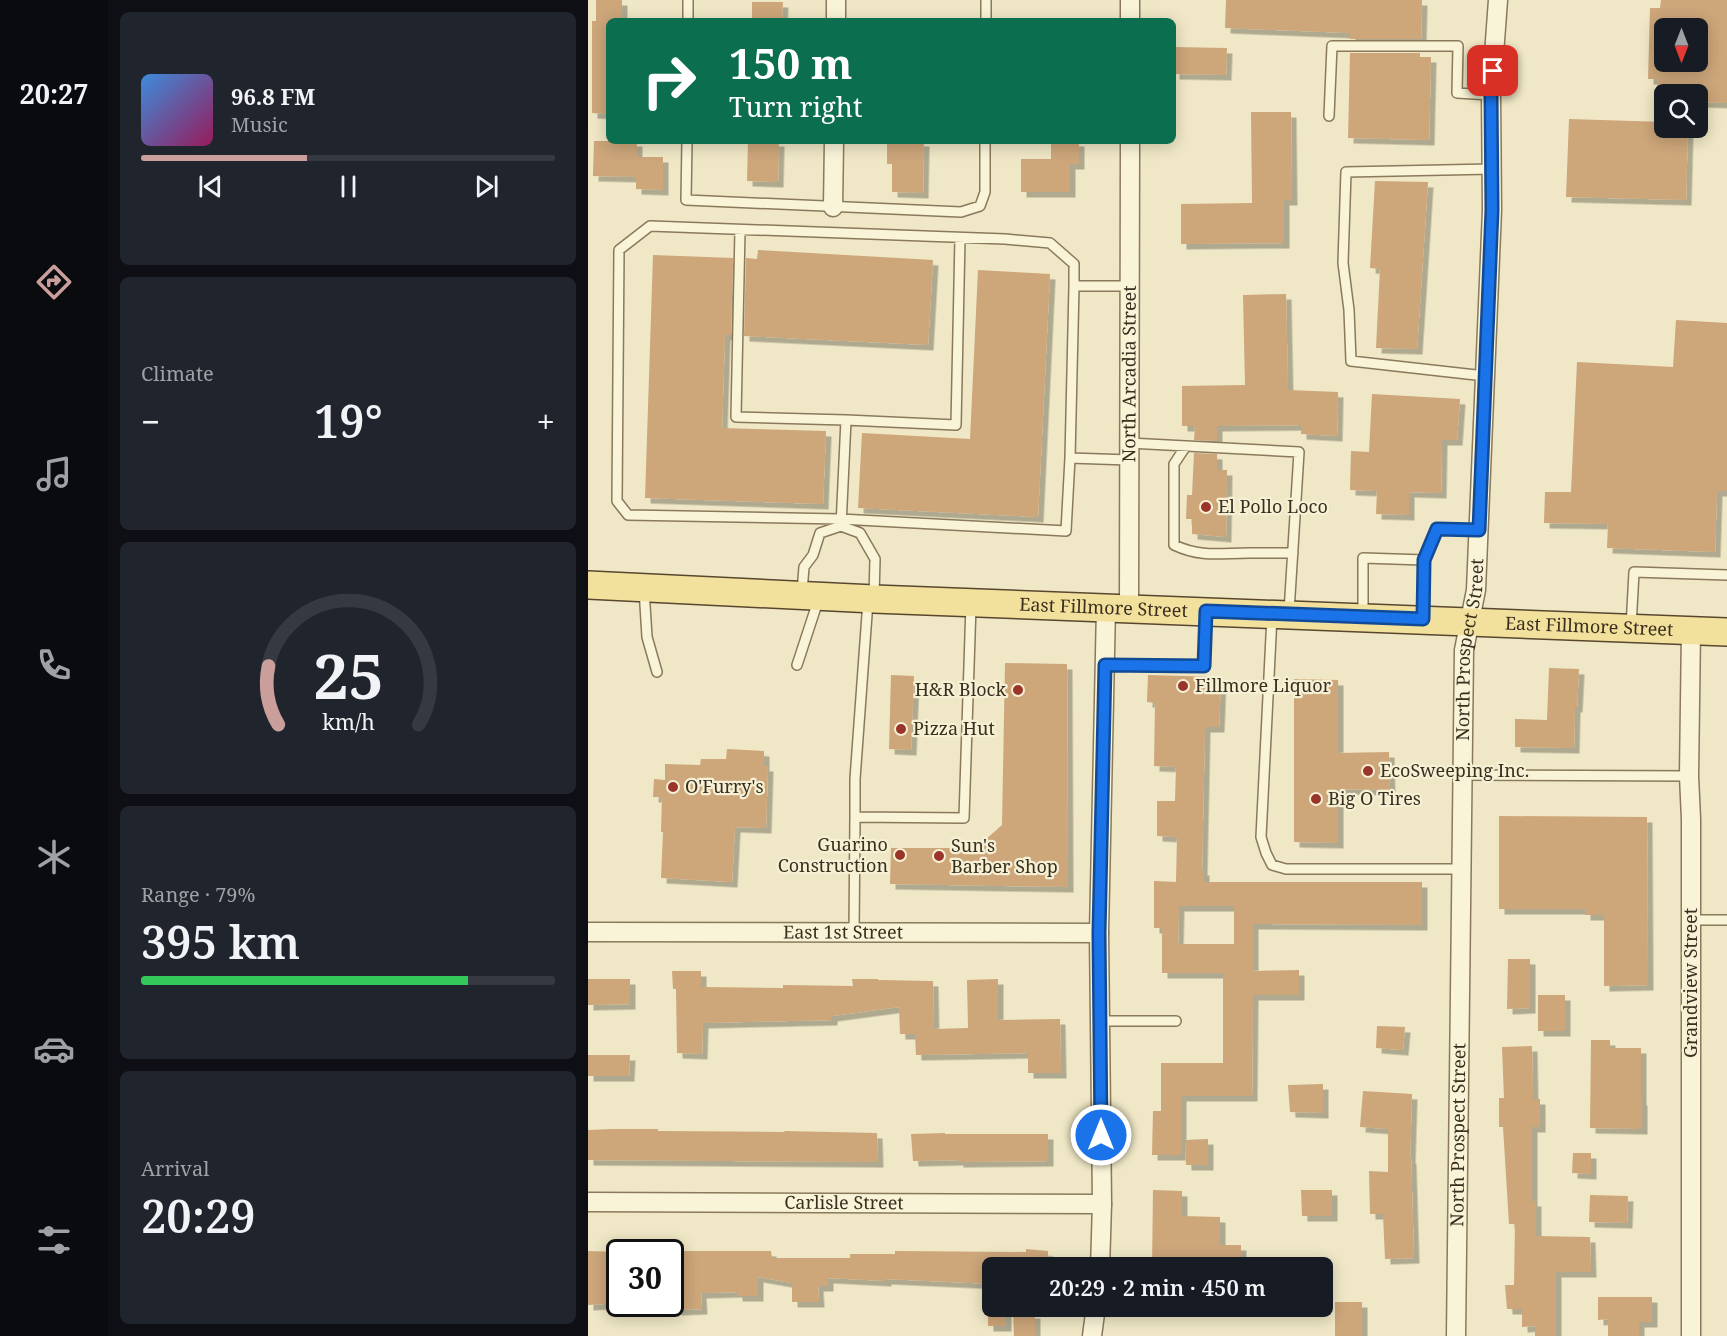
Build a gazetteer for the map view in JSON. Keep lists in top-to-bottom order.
{
  "streets": {
    "main road": ["East Fillmore Street"],
    "street": [
      "North Arcadia Street",
      "North Prospect Street",
      "East 1st Street",
      "Grandview Street",
      "Carlisle Street"
    ]
  },
  "crossings": [
    ["North Arcadia Street", "East Fillmore Street"],
    ["North Arcadia Street", "East 1st Street"],
    ["North Arcadia Street", "Carlisle Street"],
    ["East Fillmore Street", "North Prospect Street"],
    ["East Fillmore Street", "Grandview Street"]
  ],
  "places": [
    "El Pollo Loco",
    "Fillmore Liquor",
    "H&R Block",
    "Pizza Hut",
    "EcoSweeping Inc.",
    "O'Furry's",
    "Big O Tires",
    "Guarino Construction",
    "Sun's Barber Shop"
  ],
  "north": "bottom",
  "page": {
    "tabs": "20:27",
    "turn": ["150 m", "Turn right"],
    "song": ["96.8 FM", "Music"],
    "tile": [
      "Climate",
      ["Range · 79%", "395 km"],
      ["Arrival", "20:29"]
    ],
    "heat": ["−", "19°", "+"],
    "limit": "30",
    "trip": "20:29 · 2 min · 450 m",
    "gauge": ["25", "km/h"]
  }
}
